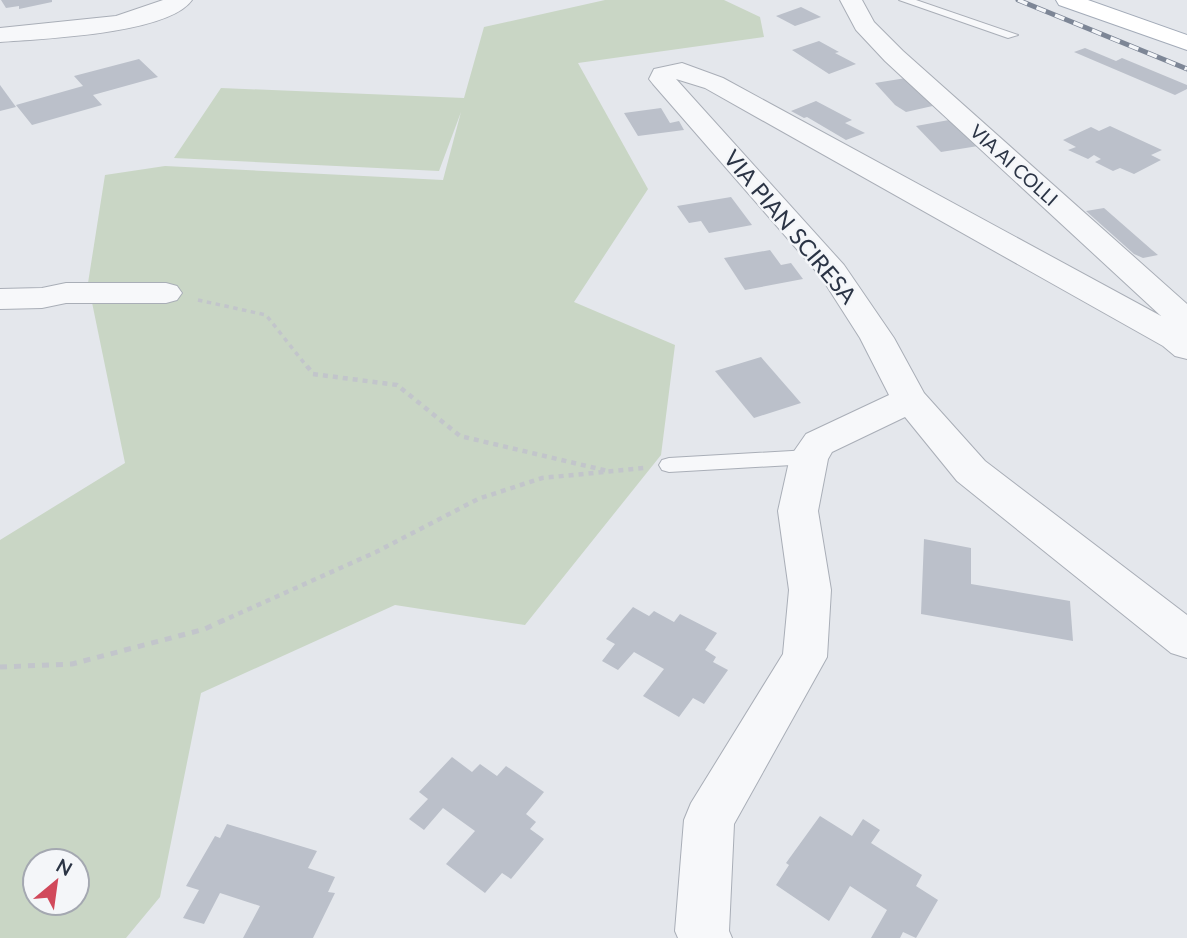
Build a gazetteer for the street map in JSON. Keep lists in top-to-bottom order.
{
  "streets": {
    "street": ["VIA AI COLLI", "VIA PIAN SCIRESA"]
  },
  "north": "top right"
}
